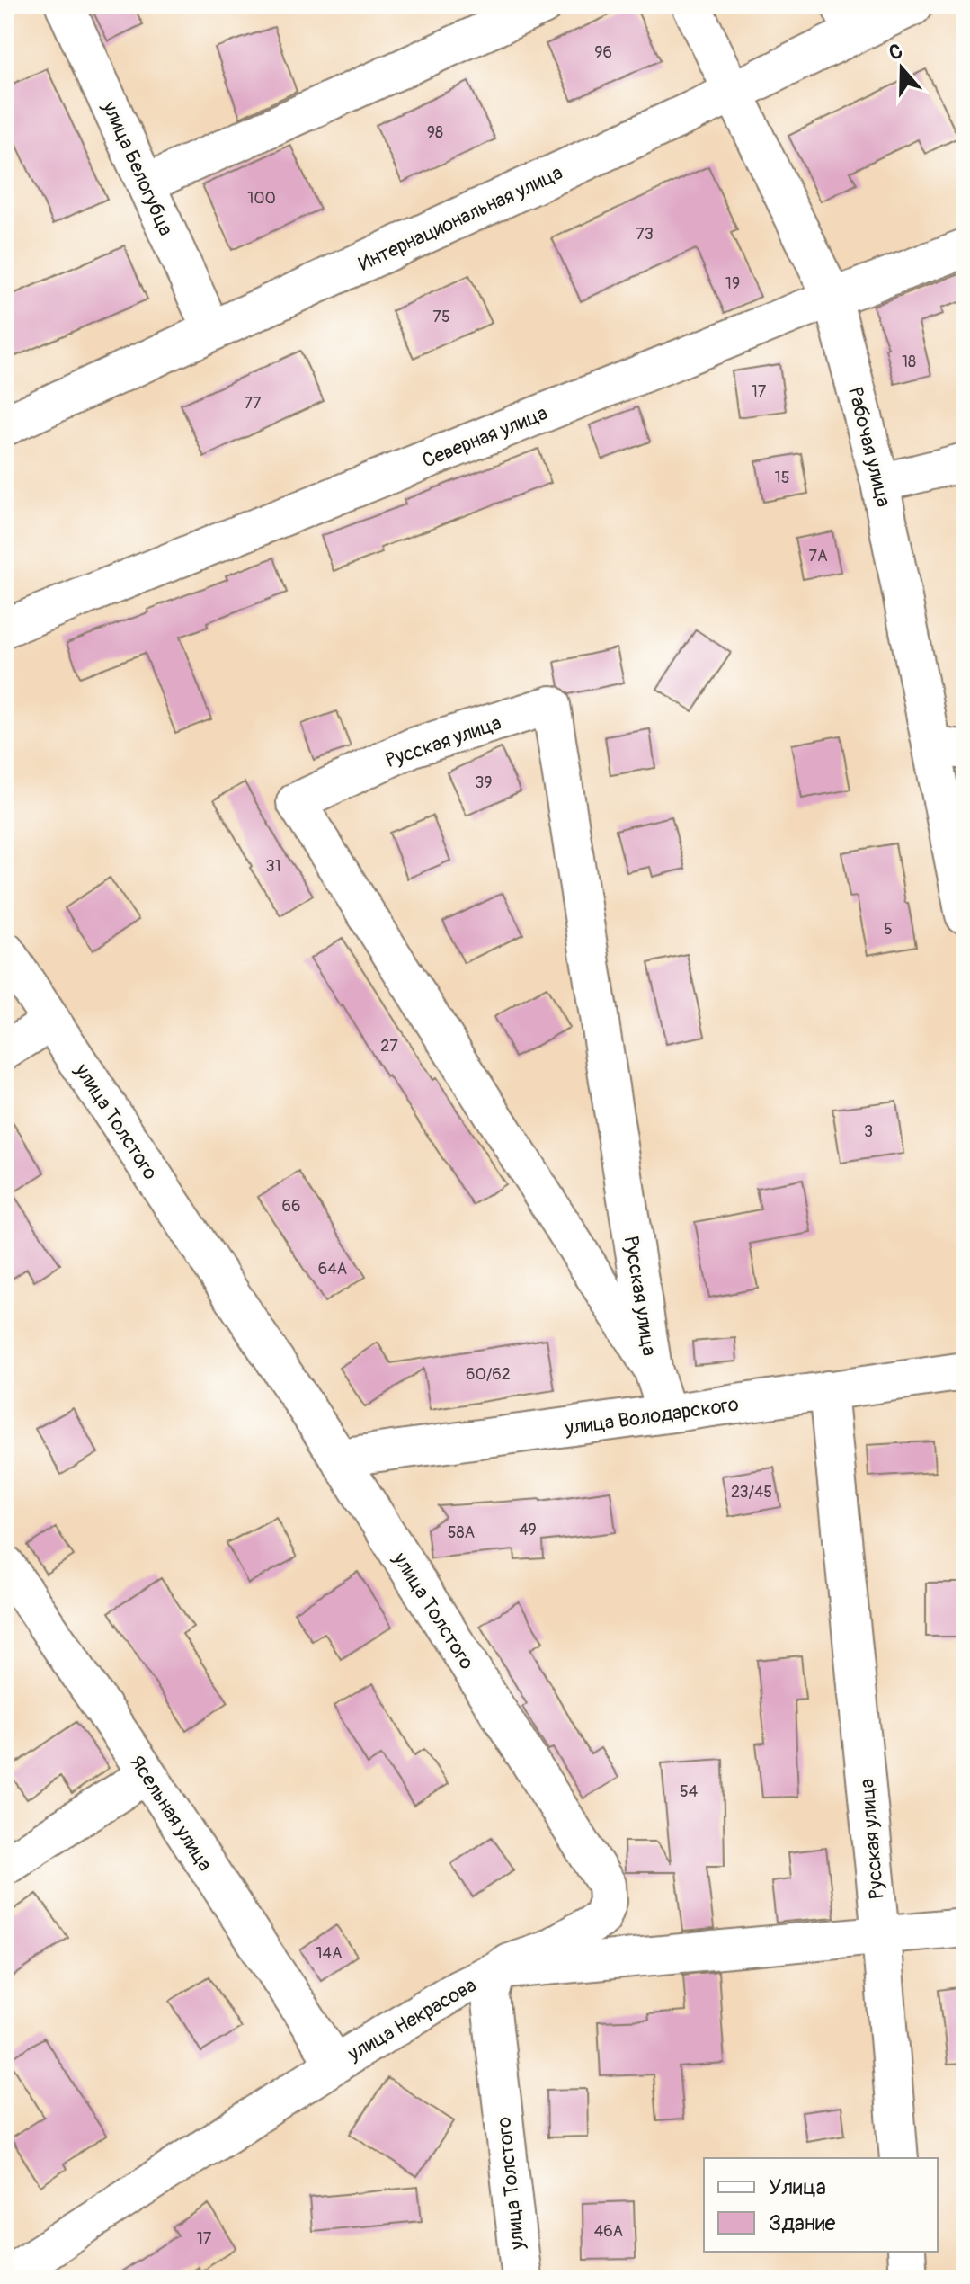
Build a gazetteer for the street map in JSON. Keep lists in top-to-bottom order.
{
  "streets": {
    "main road": ["Интернациональная улица"],
    "street": [
      "улица Белогубца",
      "Северная улица",
      "Рабочая улица",
      "Русская улица",
      "улица Толстого",
      "улица Володарского",
      "Ясельная улица",
      "улица Некрасова"
    ]
  },
  "crossings": [
    ["улица Белогубца", "Интернациональная улица"],
    ["Интернациональная улица", "Рабочая улица"],
    ["Северная улица", "Рабочая улица"],
    ["Русская улица", "улица Володарского"],
    ["Русская улица", "улица Некрасова"],
    ["улица Толстого", "улица Володарского"],
    ["улица Толстого", "улица Некрасова"],
    ["Ясельная улица", "улица Некрасова"]
  ],
  "house_numbers": [
    "96",
    "98",
    "100",
    "73",
    "19",
    "75",
    "18",
    "17",
    "77",
    "15",
    "7А",
    "39",
    "31",
    "5",
    "27",
    "3",
    "66",
    "64А",
    "60/62",
    "23/45",
    "49",
    "58А",
    "54",
    "14А",
    "46А",
    "17"
  ],
  "legend": ["Улица", "Здание"],
  "north": "top"
}
